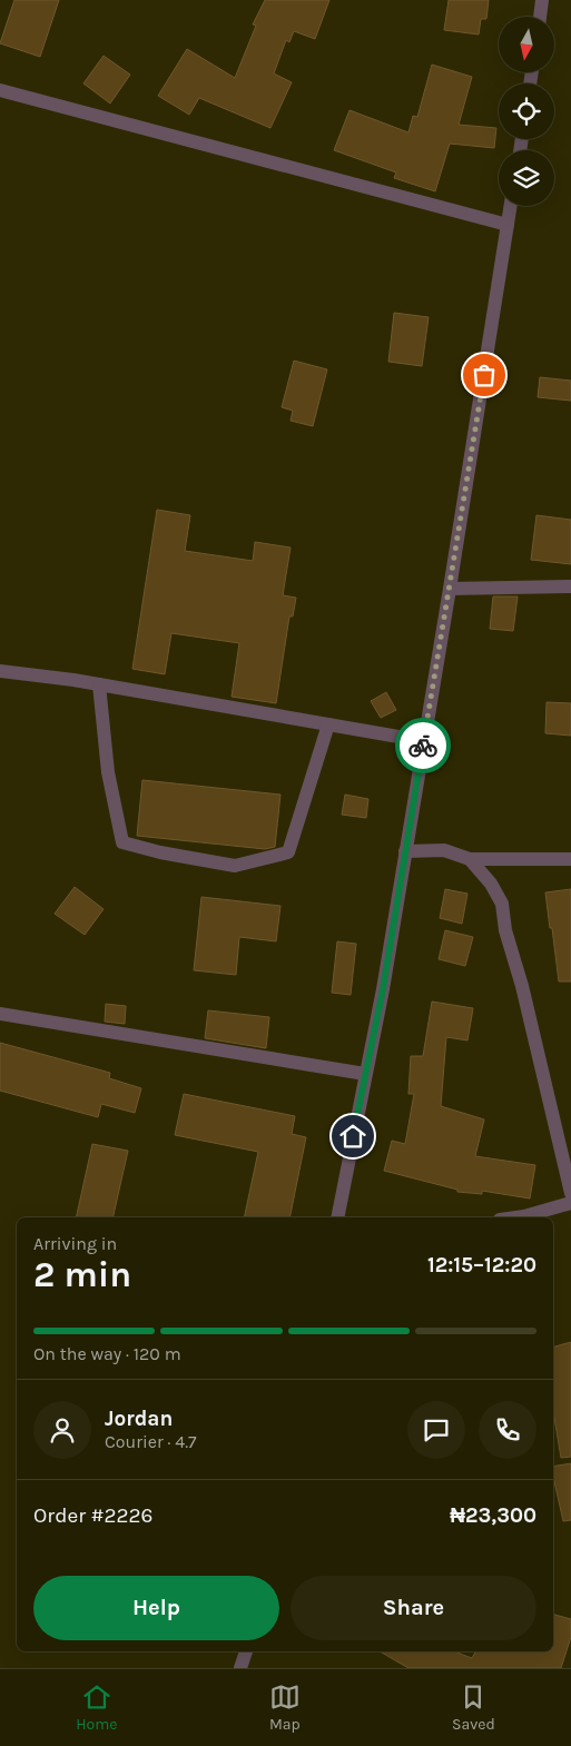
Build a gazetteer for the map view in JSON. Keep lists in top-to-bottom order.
{
  "north": "bottom",
  "page": {
    "heading": ["2 min", "Arriving in", "12:15–12:20"],
    "panel": [
      "Jordan",
      "Courier · 4.7",
      "Order #2226",
      "₦23,300"
    ],
    "bar": "On the way · 120 m",
    "buttons": ["Help", "Share"],
    "tabs": ["Home", "Map", "Saved"]
  }
}
